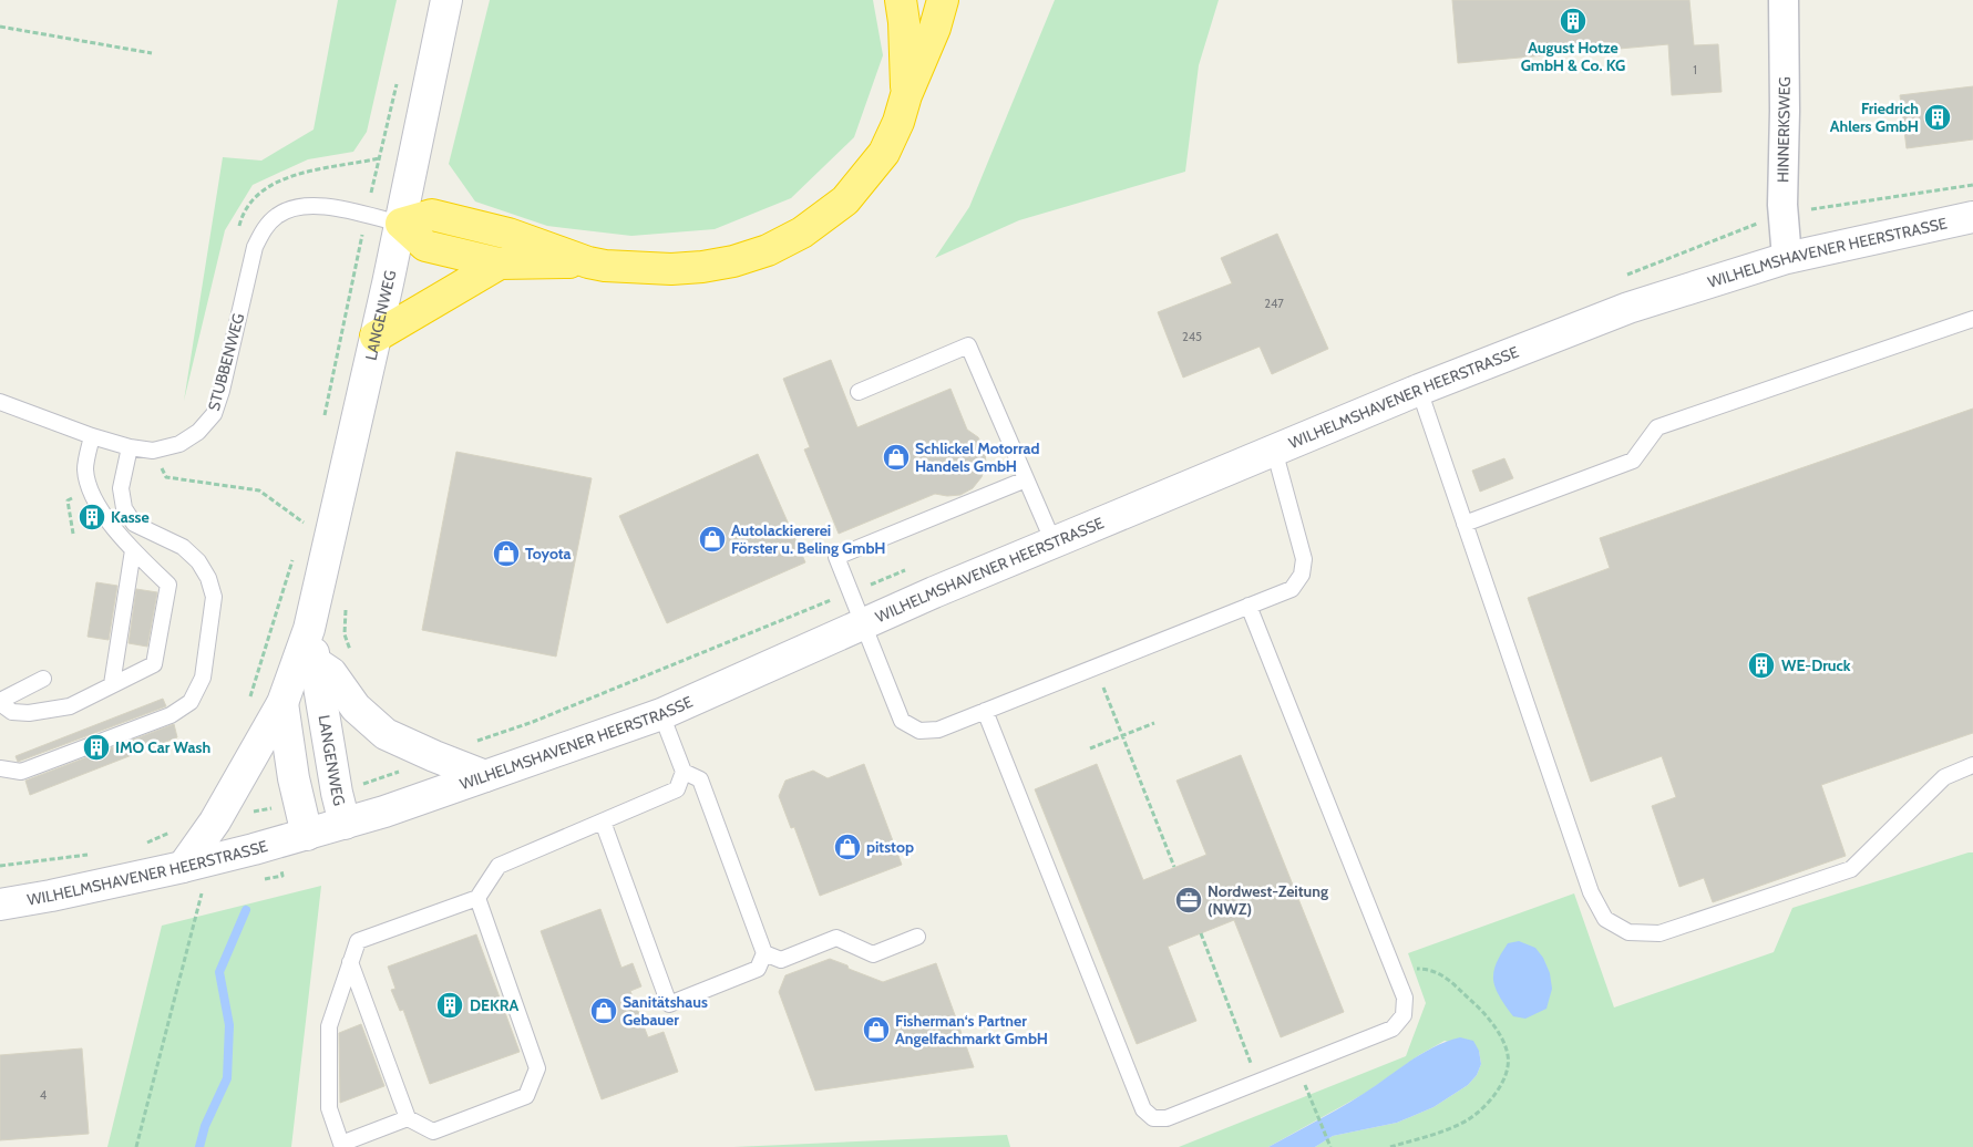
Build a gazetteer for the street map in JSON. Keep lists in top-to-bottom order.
{
  "streets": {
    "street": ["HINNERKSWEG", "WILHELMSHAVENER HEERSTRASSE", "LANGENWEG"],
    "lane": ["STUBBENWEG"]
  },
  "crossings": [
    ["HINNERKSWEG", "WILHELMSHAVENER HEERSTRASSE"],
    ["WILHELMSHAVENER HEERSTRASSE", "LANGENWEG"],
    ["LANGENWEG", "STUBBENWEG"]
  ],
  "places": {
    "building": [
      "August Hotze GmbH & Co. KG",
      "Friedrich Ahlers GmbH",
      "Kasse",
      "WE-Druck",
      "IMO Car Wash",
      "DEKRA"
    ],
    "shop": [
      "Schlickel Motorrad Handels GmbH",
      "Autolackiererei Förster u. Beling GmbH",
      "Toyota",
      "pitstop",
      "Sanitätshaus Gebauer",
      "Fisherman‘s Partner Angelfachmarkt GmbH"
    ],
    "office": ["Nordwest-Zeitung (NWZ)"]
  },
  "house_numbers": [
    "1",
    "247",
    "245",
    "4"
  ]
}
